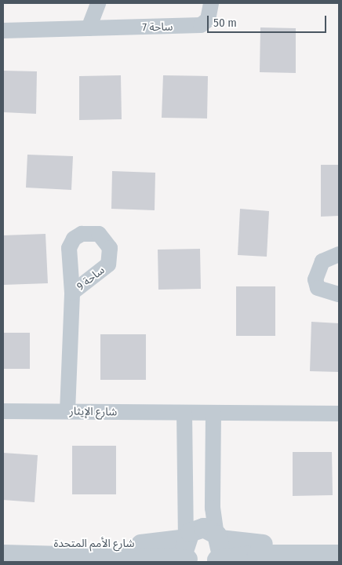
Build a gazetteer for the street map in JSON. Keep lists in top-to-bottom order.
{
  "streets": {
    "street": [
      "ساحة 7",
      "ساحة 9",
      "شارع الإيثار",
      "شارع الأمم المتحدة"
    ]
  },
  "crossings": [
    ["ساحة 9", "شارع الإيثار"]
  ],
  "scale_bar": "50 m"
}
